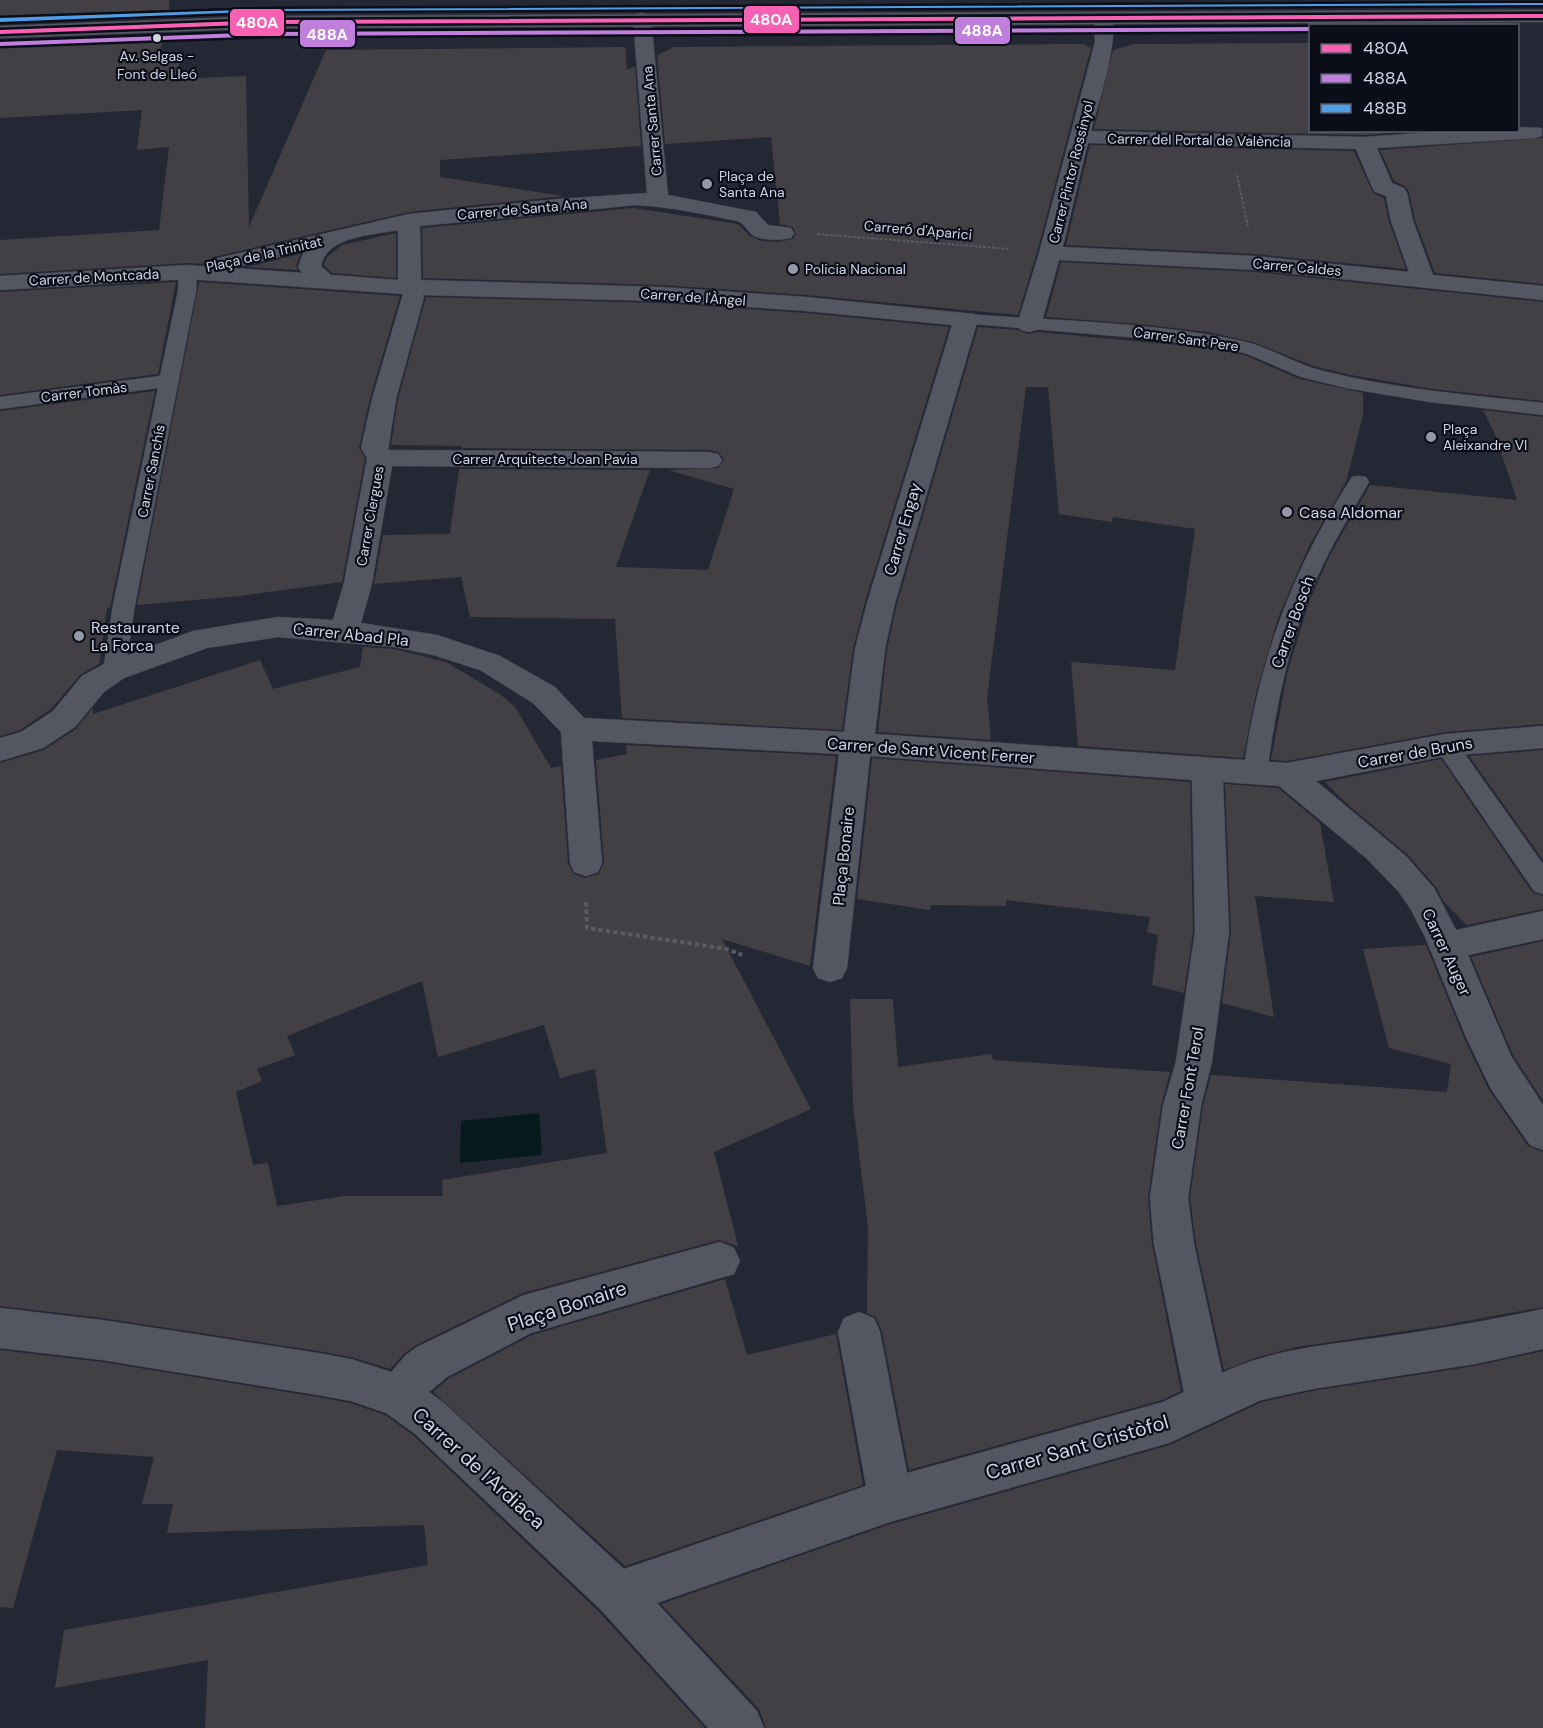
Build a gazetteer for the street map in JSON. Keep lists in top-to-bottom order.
{
  "streets": {
    "street": [
      "Carrer Santa Ana",
      "Carrer del Portal de València",
      "Carrer Pintor Rossinyol",
      "Carrer de Santa Ana",
      "Plaça de la Trinitat",
      "Carrer Caldes",
      "Carrer de Montcada",
      "Carrer de l'Àngel",
      "Carrer Arquitecte Joan Pavia",
      "Carrer Clergues",
      "Carrer Engay",
      "Carrer Abad Pla",
      "Carrer de Sant Vicent Ferrer",
      "Carrer de Bruns",
      "Plaça Bonaire",
      "Carrer Auger",
      "Carrer Font Terol",
      "Carrer Sant Cristòfol",
      "Carrer de l'Ardiaca"
    ],
    "lane": [
      "Carrer Sant Pere",
      "Carrer Tomàs",
      "Carrer Sanchís",
      "Carrer Bosch"
    ],
    "path": ["Carreró d'Aparici"]
  },
  "crossings": [
    ["Carrer Santa Ana", "Carrer de Santa Ana"],
    ["Carrer del Portal de València", "Carrer Pintor Rossinyol"],
    ["Carrer Pintor Rossinyol", "Carreró d'Aparici"],
    ["Carrer Pintor Rossinyol", "Carrer Caldes"],
    ["Carrer Pintor Rossinyol", "Carrer Sant Pere"],
    ["Carrer de Santa Ana", "Plaça de la Trinitat"],
    ["Carreró d'Aparici", "Carrer Caldes"],
    ["Plaça de la Trinitat", "Carrer de Montcada"],
    ["Plaça de la Trinitat", "Carrer de l'Àngel"],
    ["Plaça de la Trinitat", "Carrer Sanchís"],
    ["Plaça de la Trinitat", "Carrer Clergues"],
    ["Carrer de Montcada", "Carrer Sanchís"],
    ["Carrer de l'Àngel", "Carrer Sant Pere"],
    ["Carrer de l'Àngel", "Carrer Clergues"],
    ["Carrer de l'Àngel", "Carrer Engay"],
    ["Carrer Sant Pere", "Carrer Engay"],
    ["Carrer Tomàs", "Carrer Sanchís"],
    ["Carrer Arquitecte Joan Pavia", "Carrer Clergues"],
    ["Carrer Sanchís", "Carrer Abad Pla"],
    ["Carrer Clergues", "Carrer Abad Pla"],
    ["Carrer Engay", "Carrer de Sant Vicent Ferrer"],
    ["Carrer Engay", "Plaça Bonaire"],
    ["Carrer Bosch", "Carrer de Sant Vicent Ferrer"],
    ["Carrer Bosch", "Carrer de Bruns"],
    ["Carrer Bosch", "Carrer Auger"],
    ["Carrer Abad Pla", "Carrer de Sant Vicent Ferrer"],
    ["Carrer de Sant Vicent Ferrer", "Carrer de Bruns"],
    ["Carrer de Sant Vicent Ferrer", "Plaça Bonaire"],
    ["Carrer de Sant Vicent Ferrer", "Carrer Auger"],
    ["Carrer de Sant Vicent Ferrer", "Carrer Font Terol"],
    ["Carrer de Bruns", "Carrer Auger"],
    ["Plaça Bonaire", "Carrer de l'Ardiaca"],
    ["Carrer Font Terol", "Carrer Sant Cristòfol"],
    ["Carrer Sant Cristòfol", "Carrer de l'Ardiaca"]
  ],
  "places": [
    "Av. Selgas - Font de Lleó",
    "Plaça de Santa Ana",
    "Policia Nacional",
    "Plaça Aleixandre VI",
    "Casa Aldomar",
    "Restaurante La Forca"
  ],
  "lines": ["transit line 488B", "transit line 480A", "transit line 488A"],
  "legend": ["480A", "488A", "488B"]
}
